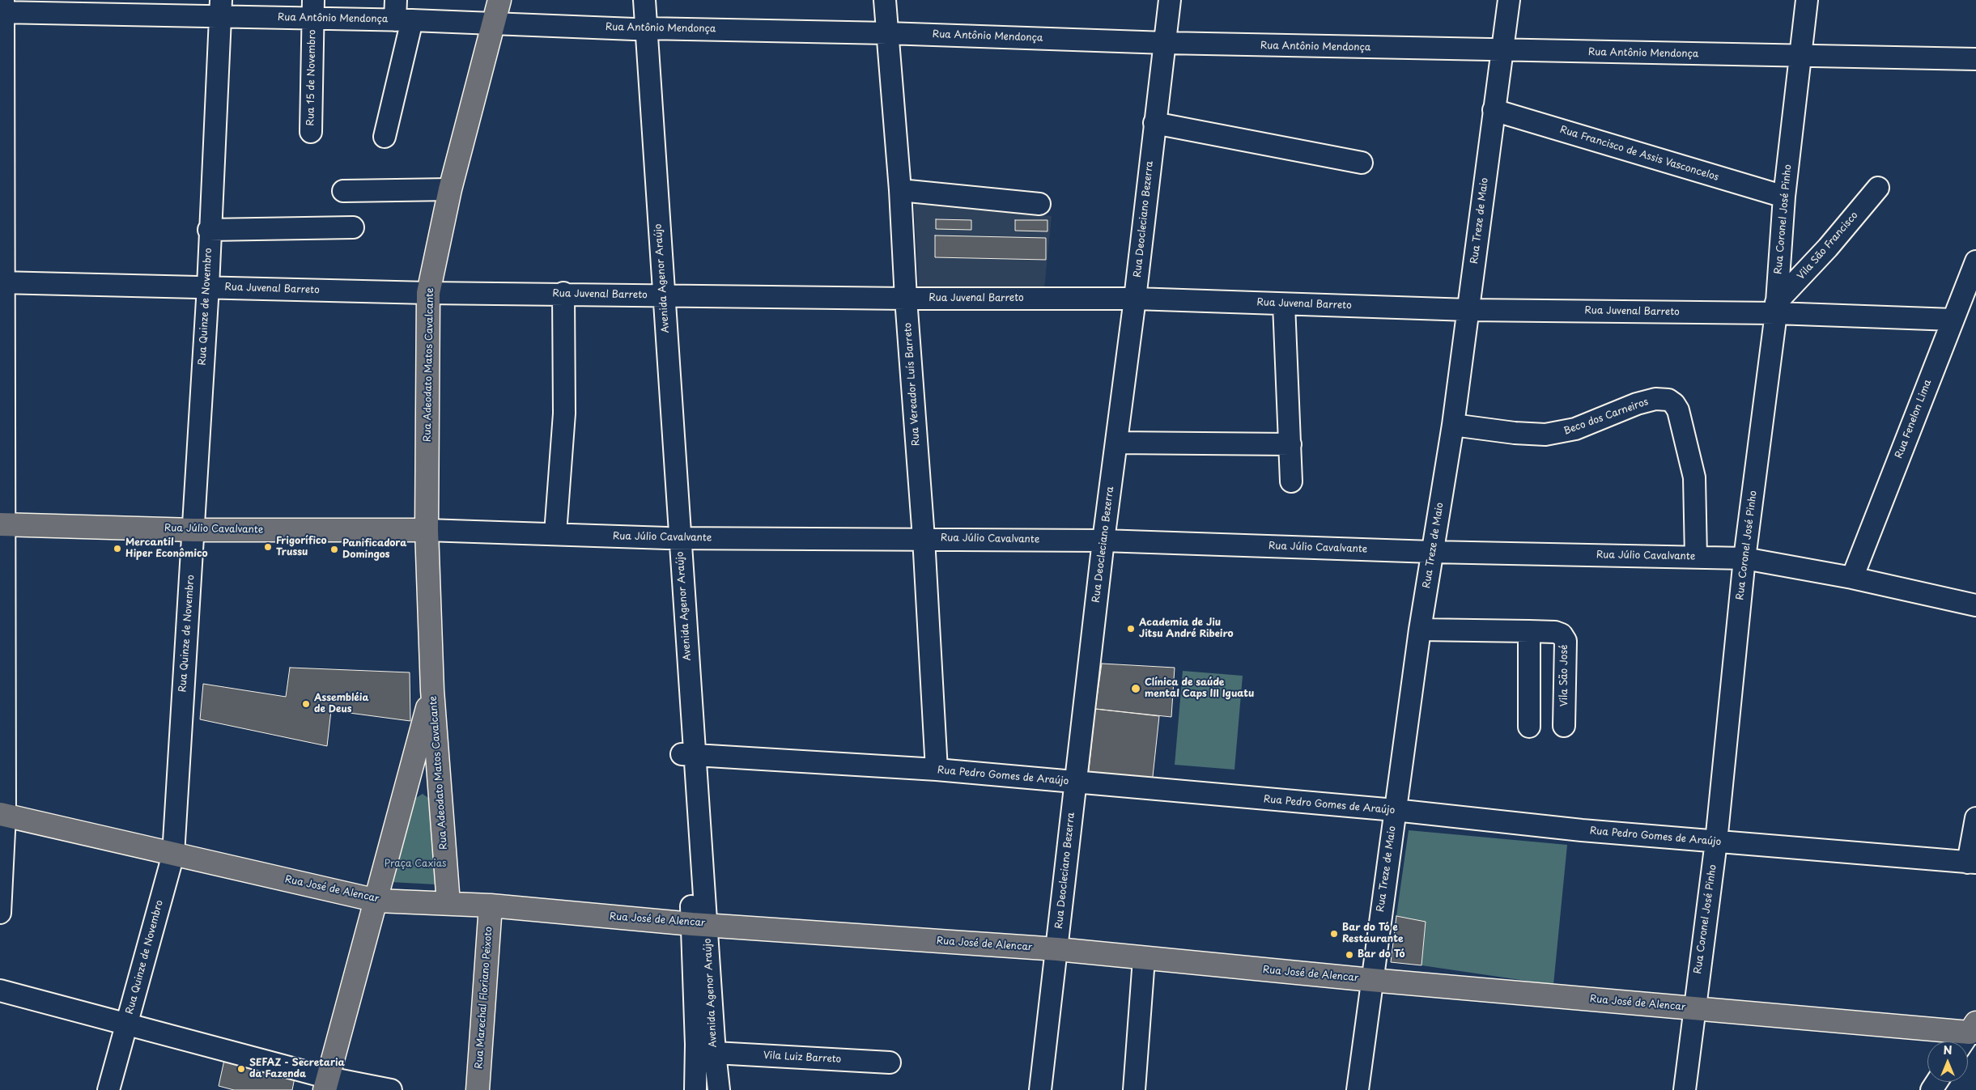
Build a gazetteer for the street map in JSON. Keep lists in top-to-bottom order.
{
  "streets": {
    "main road": [
      "Rua Adeodato Matos Cavalcante",
      "Rua Júlio Cavalvante",
      "Rua José de Alencar",
      "Rua Marechal Floriano Peixoto"
    ],
    "street": [
      "Rua Antônio Mendonça",
      "Rua 15 de Novembro",
      "Rua Francisco de Assis Vasconcelos",
      "Rua Deocleciano Bezerra",
      "Rua Coronel José Pinho",
      "Rua Treze de Maio",
      "Vila São Francisco",
      "Avenida Agenor Araújo",
      "Rua Juvenal Barreto",
      "Rua Quinze de Novembro",
      "Rua Vereador Luís Barreto",
      "Beco dos Carneiros",
      "Rua Fenelon Lima",
      "Vila São José",
      "Rua Pedro Gomes de Araújo",
      "Vila Luiz Barreto"
    ]
  },
  "crossings": [
    ["Rua Antônio Mendonça", "Rua 15 de Novembro"],
    ["Rua Antônio Mendonça", "Rua Deocleciano Bezerra"],
    ["Rua Antônio Mendonça", "Rua Coronel José Pinho"],
    ["Rua Antônio Mendonça", "Rua Treze de Maio"],
    ["Rua Antônio Mendonça", "Avenida Agenor Araújo"],
    ["Rua Antônio Mendonça", "Rua Quinze de Novembro"],
    ["Rua Antônio Mendonça", "Rua Adeodato Matos Cavalcante"],
    ["Rua Antônio Mendonça", "Rua Vereador Luís Barreto"],
    ["Rua Francisco de Assis Vasconcelos", "Rua Coronel José Pinho"],
    ["Rua Francisco de Assis Vasconcelos", "Rua Treze de Maio"],
    ["Rua Deocleciano Bezerra", "Rua Juvenal Barreto"],
    ["Rua Deocleciano Bezerra", "Rua Júlio Cavalvante"],
    ["Rua Deocleciano Bezerra", "Rua Pedro Gomes de Araújo"],
    ["Rua Deocleciano Bezerra", "Rua José de Alencar"],
    ["Rua Coronel José Pinho", "Vila São Francisco"],
    ["Rua Coronel José Pinho", "Rua Juvenal Barreto"],
    ["Rua Coronel José Pinho", "Rua Júlio Cavalvante"],
    ["Rua Coronel José Pinho", "Rua Pedro Gomes de Araújo"],
    ["Rua Coronel José Pinho", "Rua José de Alencar"],
    ["Rua Treze de Maio", "Rua Juvenal Barreto"],
    ["Rua Treze de Maio", "Beco dos Carneiros"],
    ["Rua Treze de Maio", "Rua Júlio Cavalvante"],
    ["Rua Treze de Maio", "Vila São José"],
    ["Rua Treze de Maio", "Rua Pedro Gomes de Araújo"],
    ["Rua Treze de Maio", "Rua José de Alencar"],
    ["Vila São Francisco", "Rua Juvenal Barreto"],
    ["Avenida Agenor Araújo", "Rua Juvenal Barreto"],
    ["Avenida Agenor Araújo", "Rua Júlio Cavalvante"],
    ["Avenida Agenor Araújo", "Rua Pedro Gomes de Araújo"],
    ["Avenida Agenor Araújo", "Rua José de Alencar"],
    ["Avenida Agenor Araújo", "Vila Luiz Barreto"],
    ["Rua Juvenal Barreto", "Rua Quinze de Novembro"],
    ["Rua Juvenal Barreto", "Rua Adeodato Matos Cavalcante"],
    ["Rua Juvenal Barreto", "Rua Vereador Luís Barreto"],
    ["Rua Juvenal Barreto", "Rua Fenelon Lima"],
    ["Rua Quinze de Novembro", "Rua Júlio Cavalvante"],
    ["Rua Quinze de Novembro", "Rua José de Alencar"],
    ["Rua Adeodato Matos Cavalcante", "Rua Júlio Cavalvante"],
    ["Rua Adeodato Matos Cavalcante", "Rua José de Alencar"],
    ["Rua Vereador Luís Barreto", "Rua Júlio Cavalvante"],
    ["Rua Vereador Luís Barreto", "Rua Pedro Gomes de Araújo"],
    ["Beco dos Carneiros", "Rua Júlio Cavalvante"],
    ["Rua Fenelon Lima", "Rua Júlio Cavalvante"],
    ["Rua José de Alencar", "Rua Marechal Floriano Peixoto"]
  ],
  "parks": ["Praça Caxias"],
  "places": [
    "Frigorífico Trussu",
    "Mercantil Hiper Econômico",
    "Panificadora Domingos",
    "Academia de Jiu Jitsu André Ribeiro",
    "Clínica de saúde mental Caps III Iguatu",
    "Assembléia de Deus",
    "Bar do Tó e Restaurante",
    "Bar do Tó",
    "SEFAZ - Secretaria da Fazenda"
  ],
  "north": "top"
}
